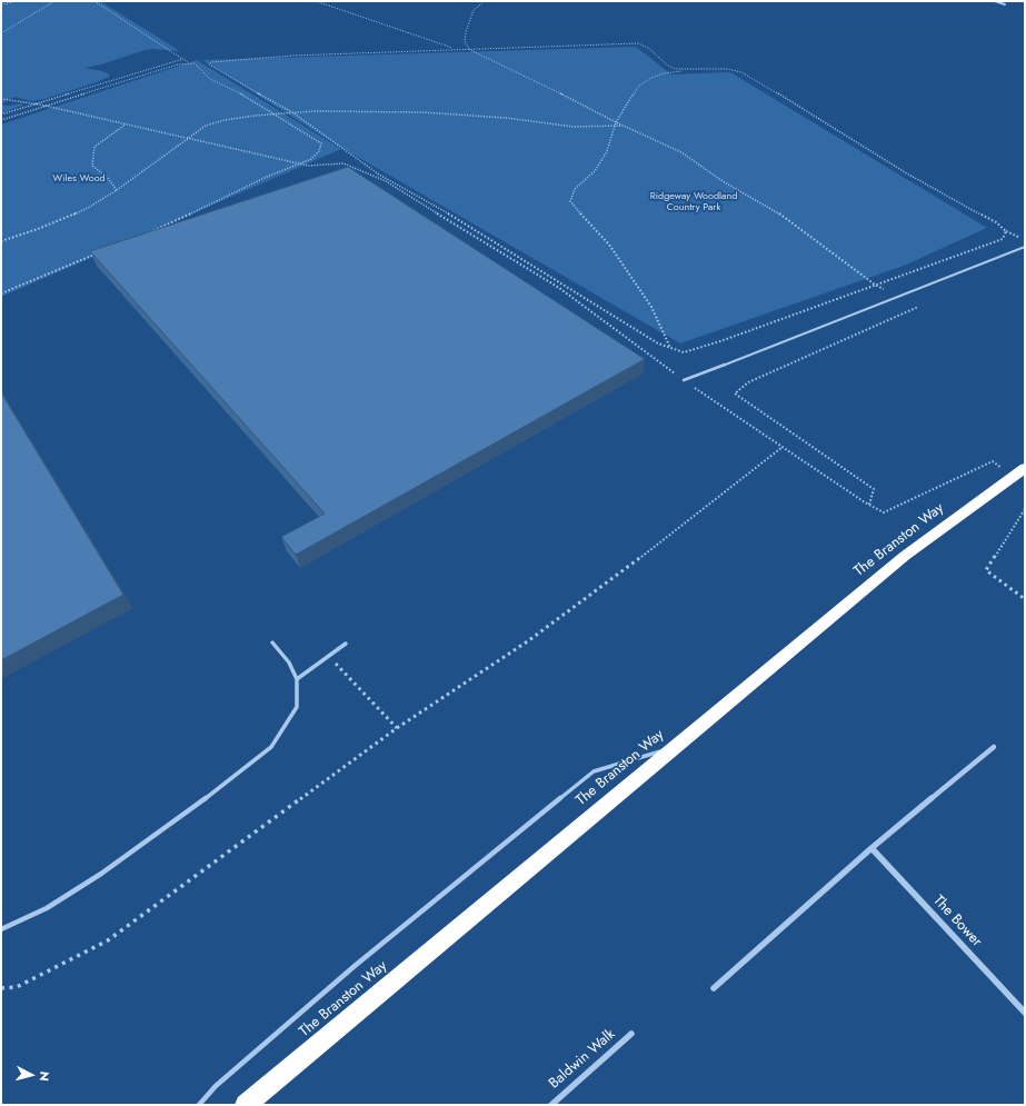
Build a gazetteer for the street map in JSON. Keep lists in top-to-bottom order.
{
  "streets": {
    "highway": ["The Branston Way"],
    "street": ["The Bower", "Baldwin Walk"]
  },
  "parks": ["Wiles Wood", "Ridgeway Woodland Country Park"],
  "north": "right"
}
